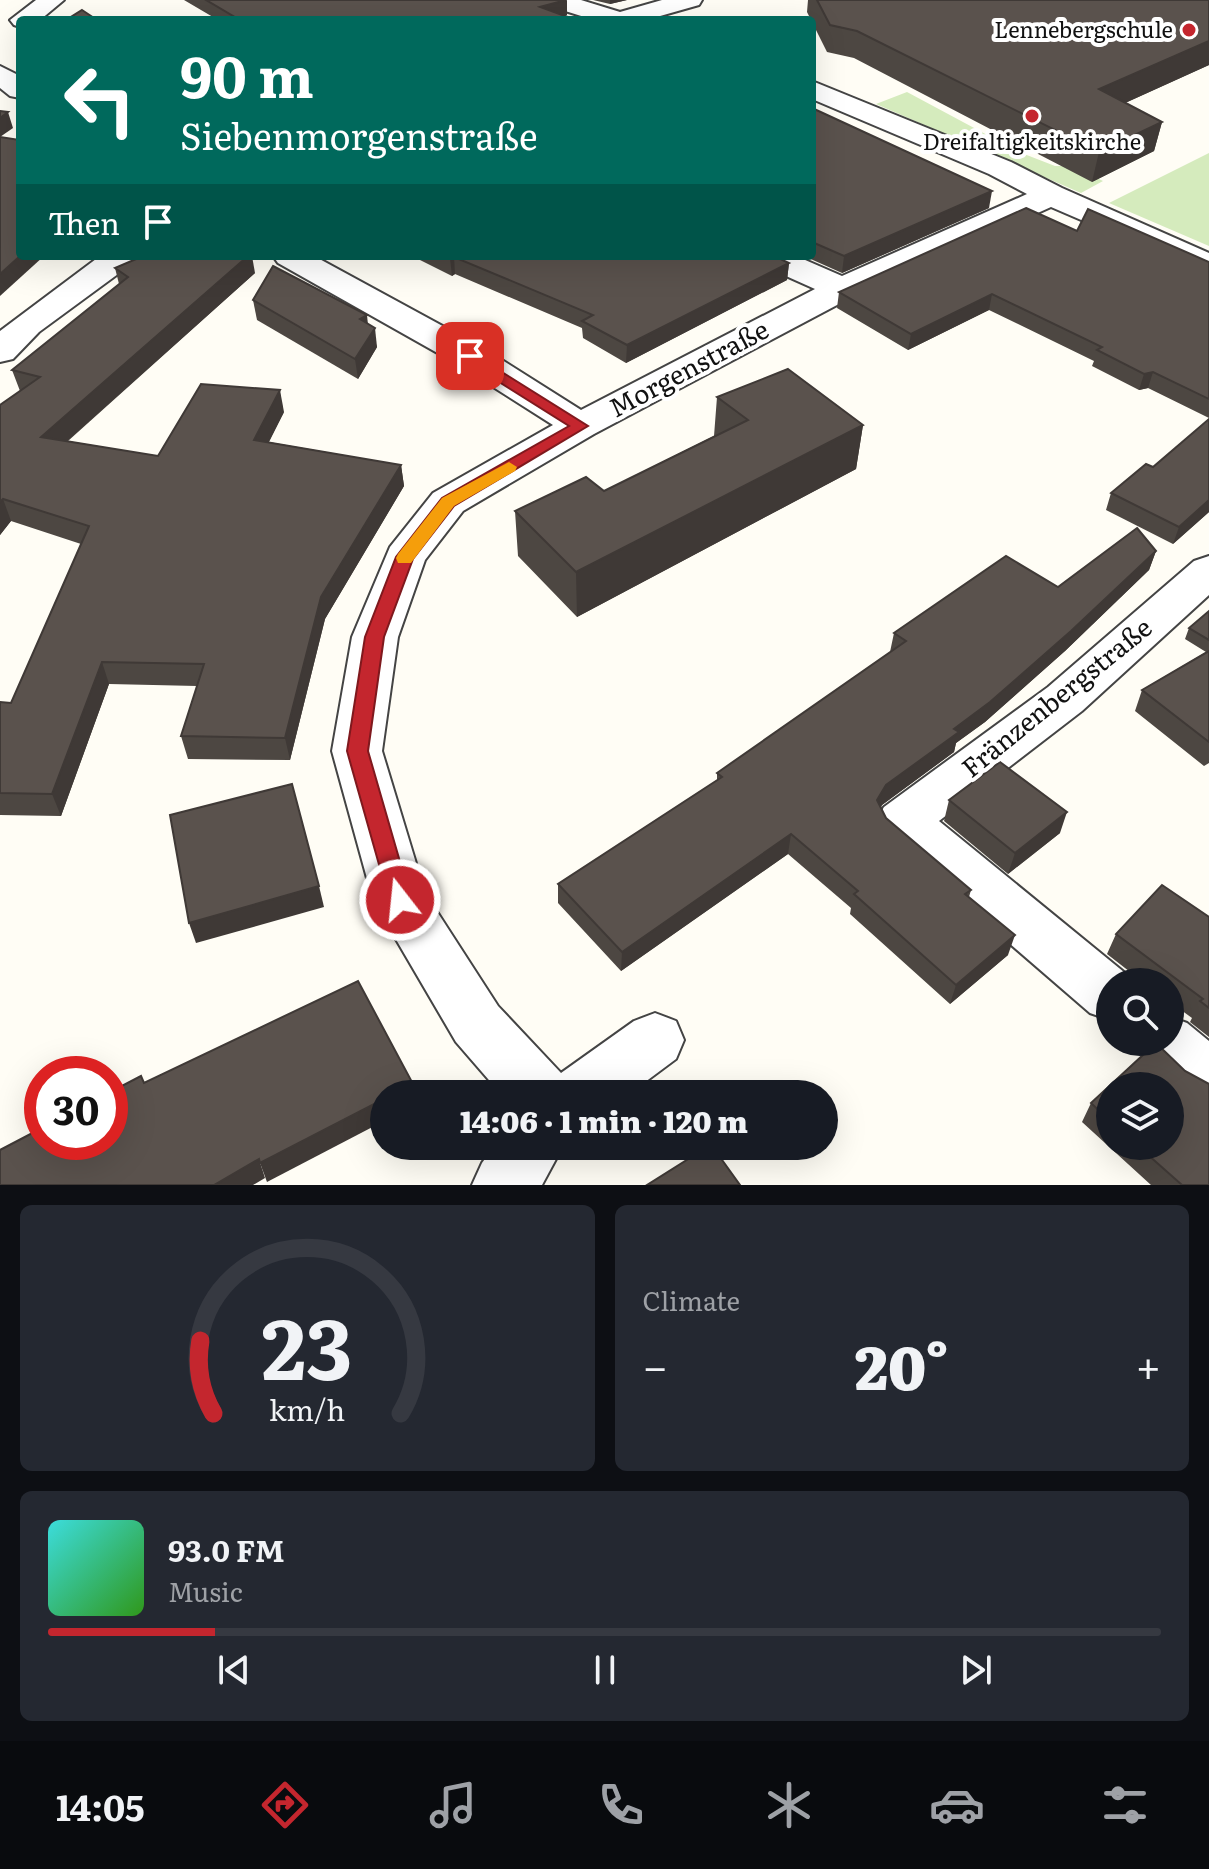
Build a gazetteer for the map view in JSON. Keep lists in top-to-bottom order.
{
  "streets": {
    "street": ["Morgenstraße", "Fränzenbergstraße"]
  },
  "places": ["Lennebergschule", "Dreifaltigkeitskirche"],
  "page": {
    "turn": ["90 m", "Siebenmorgenstraße"],
    "then": "Then",
    "limit": "30",
    "trip": "14:06 · 1 min · 120 m",
    "tile": "Climate",
    "heat": ["−", "20°", "+"],
    "song": ["93.0 FM", "Music"],
    "tabs": "14:05",
    "gauge": ["23", "km/h"]
  }
}
